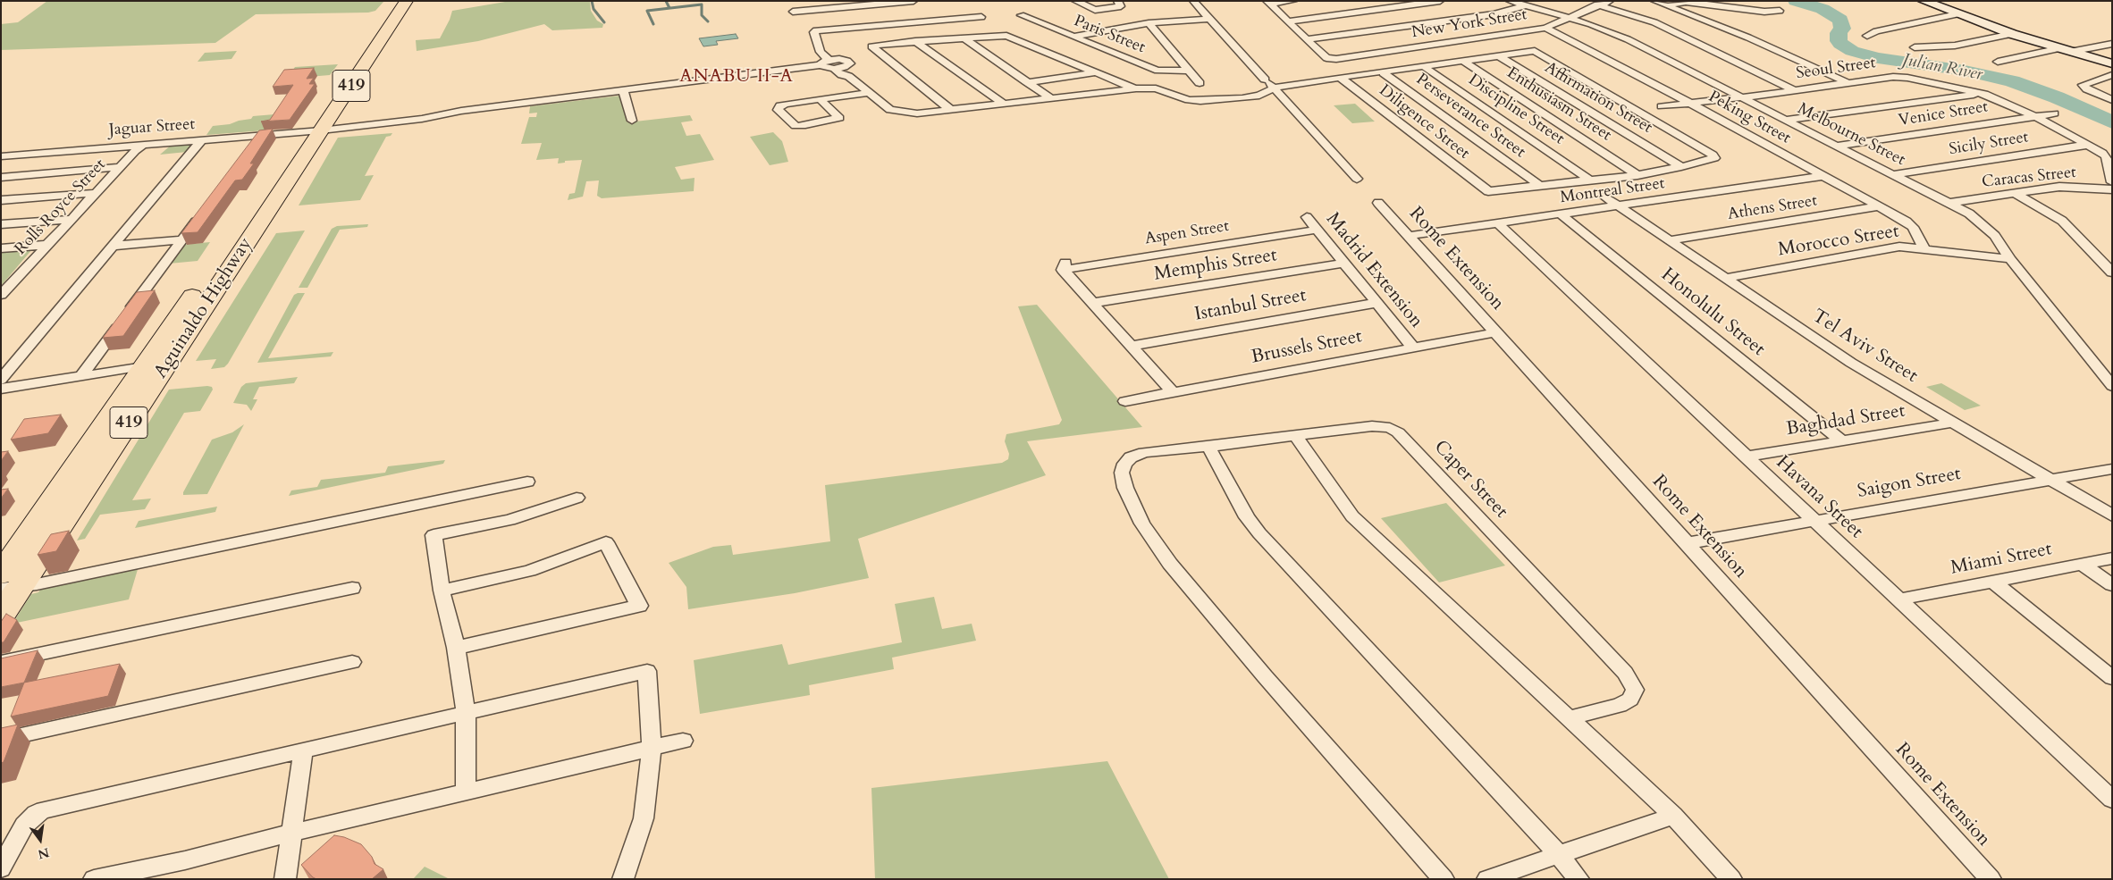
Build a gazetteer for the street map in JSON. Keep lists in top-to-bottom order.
{
  "streets": {
    "highway": ["419", "Aguinaldo Highway"],
    "street": [
      "New York Street",
      "Paris Street",
      "Seoul Street",
      "Affirmation Street",
      "Enthusiasm Street",
      "Discipline Street",
      "Venice Street",
      "Perseverance Street",
      "Peking Street",
      "Diligence Street",
      "Jaguar Street",
      "Melbourne Street",
      "Sicily Street",
      "Caracas Street",
      "Montreal Street",
      "Rolls Royce Street",
      "Athens Street",
      "Aspen Street",
      "Morocco Street",
      "Rome Extension",
      "Memphis Street",
      "Madrid Extension",
      "Istanbul Street",
      "Honolulu Street",
      "Tel Aviv Street",
      "Brussels Street",
      "Baghdad Street",
      "Caper Street",
      "Saigon Street",
      "Havana Street",
      "Miami Street"
    ]
  },
  "crossings": [
    ["New York Street", "Peking Street"],
    ["New York Street", "Melbourne Street"],
    ["Seoul Street", "Venice Street"],
    ["Seoul Street", "Peking Street"],
    ["Seoul Street", "Melbourne Street"],
    ["Seoul Street", "Sicily Street"],
    ["Venice Street", "Melbourne Street"],
    ["Perseverance Street", "Diligence Street"],
    ["Peking Street", "Montreal Street"],
    ["Peking Street", "Athens Street"],
    ["Peking Street", "Morocco Street"],
    ["Jaguar Street", "Rolls Royce Street"],
    ["Jaguar Street", "Aguinaldo Highway"],
    ["Melbourne Street", "Sicily Street"],
    ["Melbourne Street", "Caracas Street"],
    ["Melbourne Street", "Morocco Street"],
    ["Montreal Street", "Rome Extension"],
    ["Montreal Street", "Honolulu Street"],
    ["Montreal Street", "Tel Aviv Street"],
    ["Montreal Street", "Havana Street"],
    ["Athens Street", "Tel Aviv Street"],
    ["Aspen Street", "Memphis Street"],
    ["Aspen Street", "Madrid Extension"],
    ["Morocco Street", "Tel Aviv Street"],
    ["Rome Extension", "Brussels Street"],
    ["Rome Extension", "Saigon Street"],
    ["Memphis Street", "Madrid Extension"],
    ["Madrid Extension", "Istanbul Street"],
    ["Madrid Extension", "Brussels Street"],
    ["Honolulu Street", "Baghdad Street"],
    ["Tel Aviv Street", "Baghdad Street"],
    ["Tel Aviv Street", "Saigon Street"],
    ["Baghdad Street", "Havana Street"],
    ["Saigon Street", "Havana Street"],
    ["Havana Street", "Miami Street"]
  ],
  "districts": ["ANABU II-A"],
  "water": ["Julian River"],
  "north": "bottom"
}
